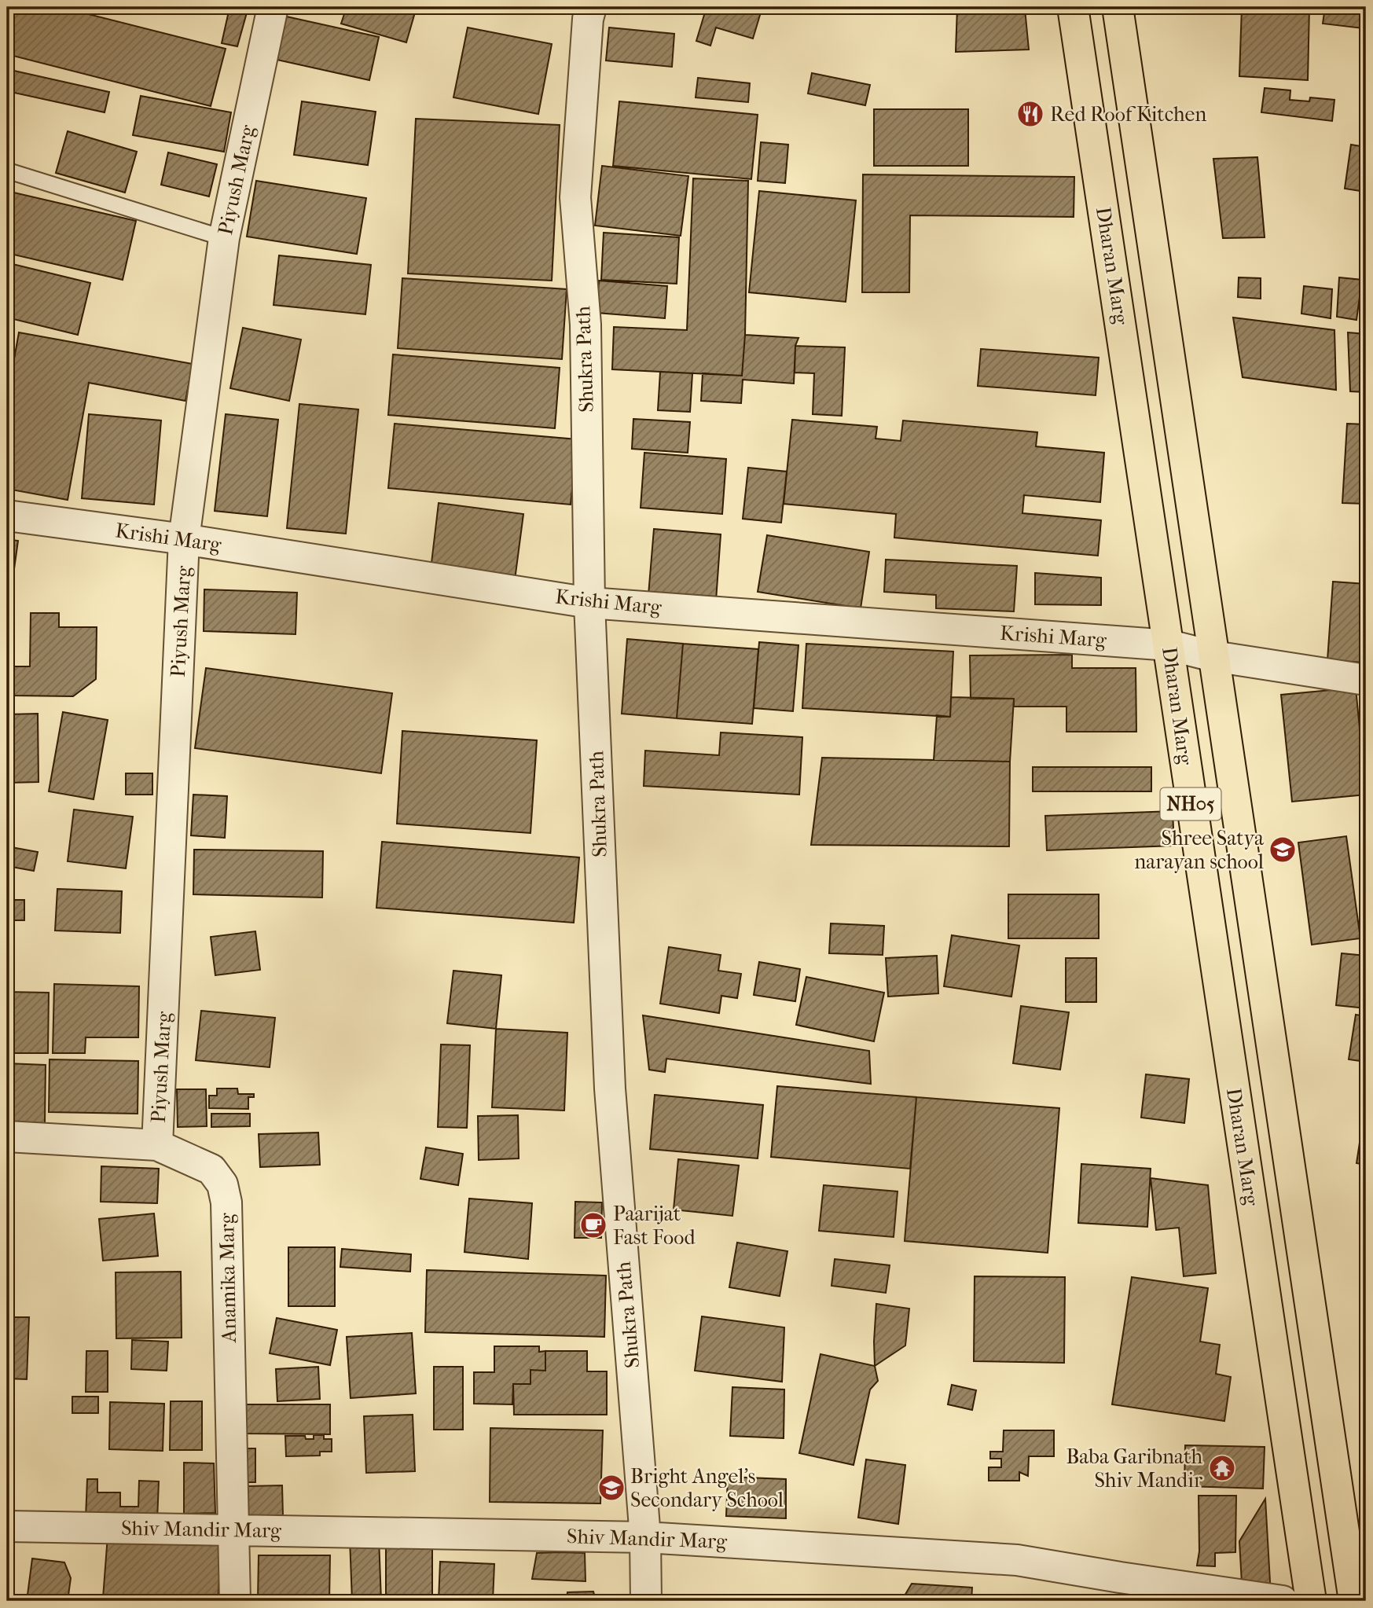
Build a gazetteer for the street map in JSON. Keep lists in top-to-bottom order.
{
  "streets": {
    "main road": ["Dharan Marg", "NH05"],
    "street": [
      "Piyush Marg",
      "Shukra Path",
      "Krishi Marg",
      "Anamika Marg",
      "Shiv Mandir Marg"
    ]
  },
  "crossings": [
    ["Piyush Marg", "Krishi Marg"],
    ["Piyush Marg", "Anamika Marg"],
    ["Dharan Marg", "Krishi Marg"],
    ["Shukra Path", "Krishi Marg"],
    ["Shukra Path", "Shiv Mandir Marg"],
    ["Anamika Marg", "Shiv Mandir Marg"]
  ],
  "places": {
    "restaurant": ["Red Roof Kitchen"],
    "school or university": ["Shree Satya narayan school", "Bright Angel's Secondary School"],
    "cafe": ["Paarijat Fast Food"],
    "temple": ["Baba Garibnath Shiv Mandir"]
  }
}
